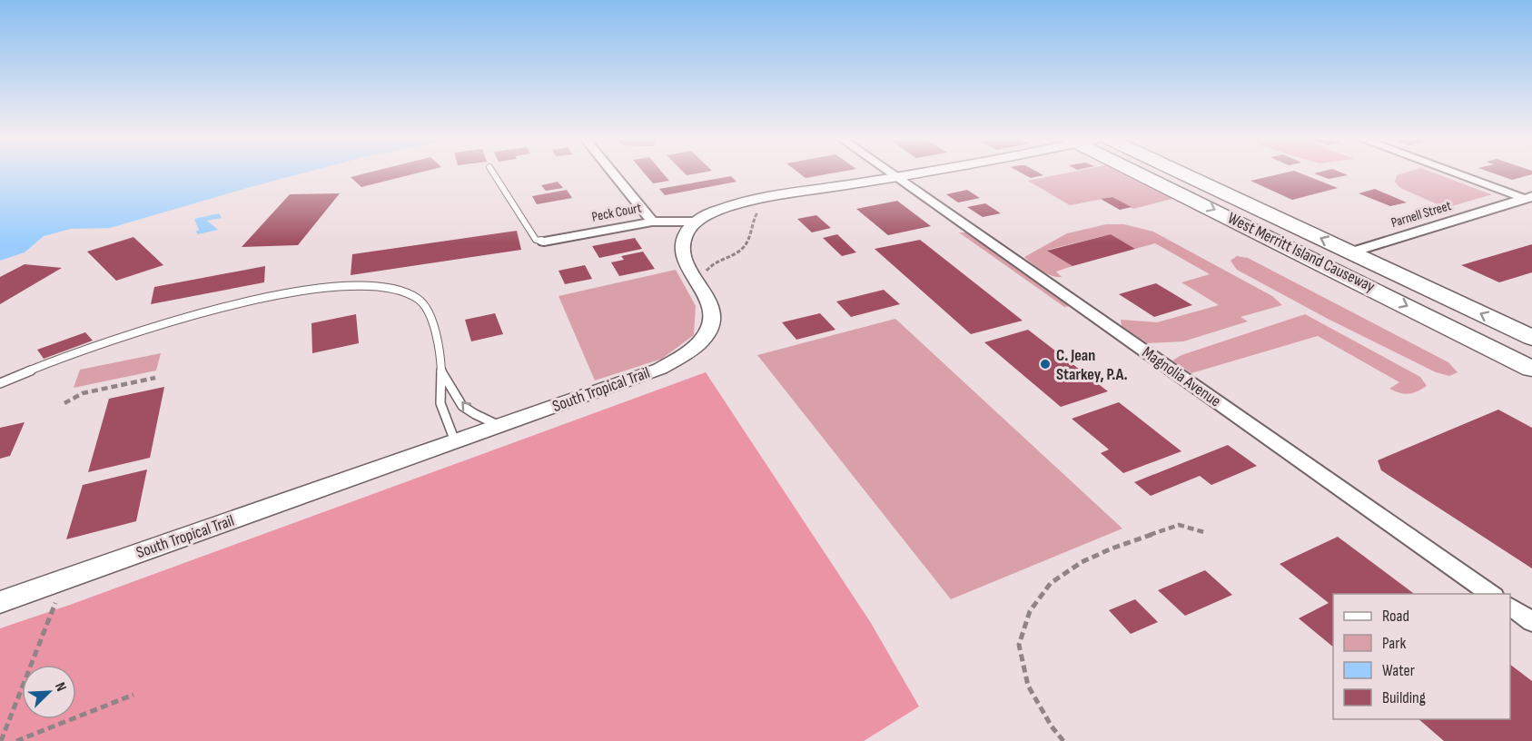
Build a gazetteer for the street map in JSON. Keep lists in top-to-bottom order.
{
  "streets": {
    "main road": ["West Merritt Island Causeway"],
    "street": [
      "Peck Court",
      "Parnell Street",
      "Magnolia Avenue",
      "South Tropical Trail"
    ]
  },
  "crossings": [
    ["Peck Court", "South Tropical Trail"],
    ["Parnell Street", "West Merritt Island Causeway"]
  ],
  "places": ["C. Jean Starkey, P.A."],
  "legend": [
    "Road",
    "Park",
    "Water",
    "Building"
  ],
  "north": "top right"
}
